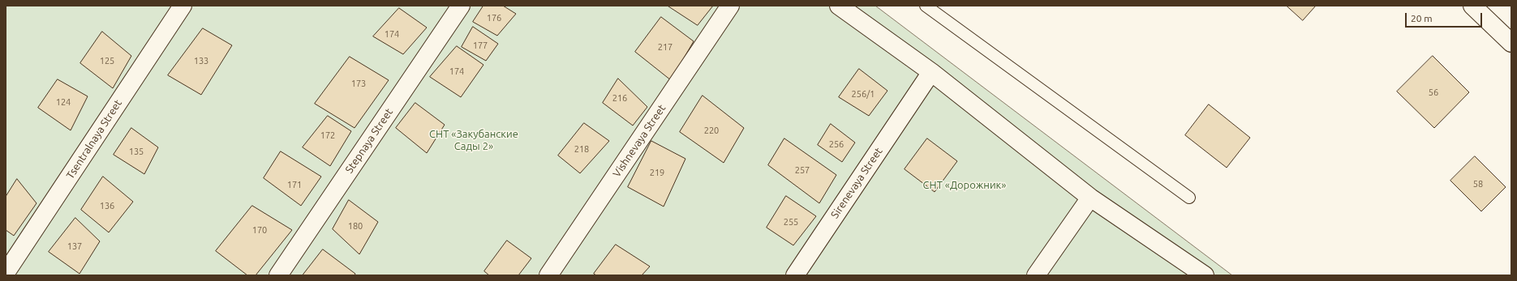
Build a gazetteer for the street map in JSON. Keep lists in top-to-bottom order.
{
  "streets": {
    "street": [
      "Tsentralnaya Street",
      "Stepnaya Street",
      "Vishnevaya Street",
      "Sirenevaya Street"
    ]
  },
  "parks": ["СНТ «Закубанские Сады 2»", "СНТ «Дорожник»"],
  "house_numbers": [
    "176",
    "174",
    "177",
    "217",
    "125",
    "133",
    "174",
    "173",
    "56",
    "256/1",
    "216",
    "124",
    "220",
    "172",
    "256",
    "218",
    "135",
    "257",
    "219",
    "58",
    "171",
    "136",
    "255",
    "180",
    "170",
    "137"
  ],
  "scale_bar": "20 m"
}
